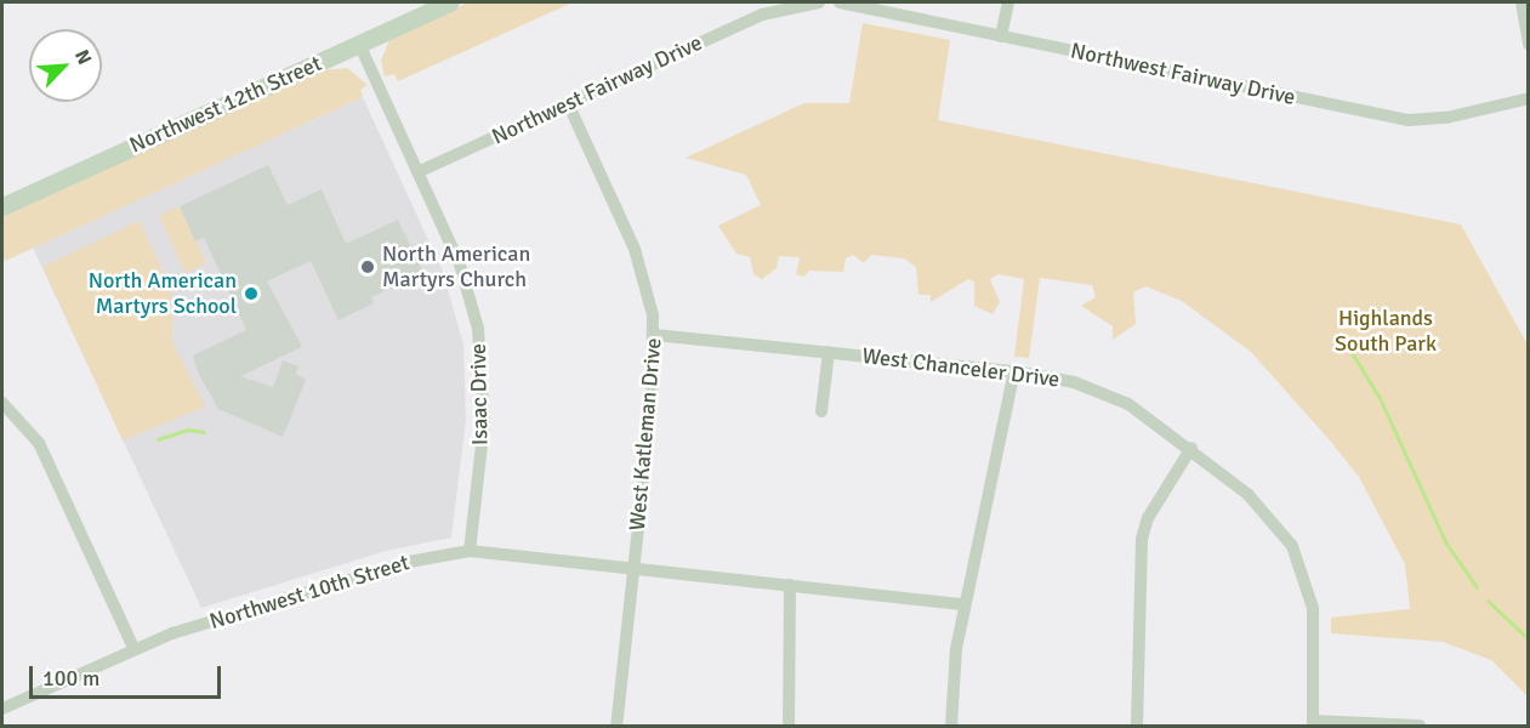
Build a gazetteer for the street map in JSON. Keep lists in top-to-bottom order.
{
  "streets": {
    "main road": ["Northwest 12th Street"],
    "street": [
      "Northwest Fairway Drive",
      "West Chanceler Drive",
      "Isaac Drive",
      "West Katleman Drive",
      "Northwest 10th Street"
    ]
  },
  "crossings": [
    ["Northwest Fairway Drive", "Isaac Drive"],
    ["Northwest Fairway Drive", "West Katleman Drive"],
    ["Northwest 12th Street", "Isaac Drive"],
    ["West Chanceler Drive", "West Katleman Drive"],
    ["Isaac Drive", "Northwest 10th Street"],
    ["West Katleman Drive", "Northwest 10th Street"]
  ],
  "parks": ["Highlands South Park"],
  "places": ["North American Martyrs Church", "North American Martyrs School"],
  "scale_bar": "100 m",
  "north": "top right"
}
